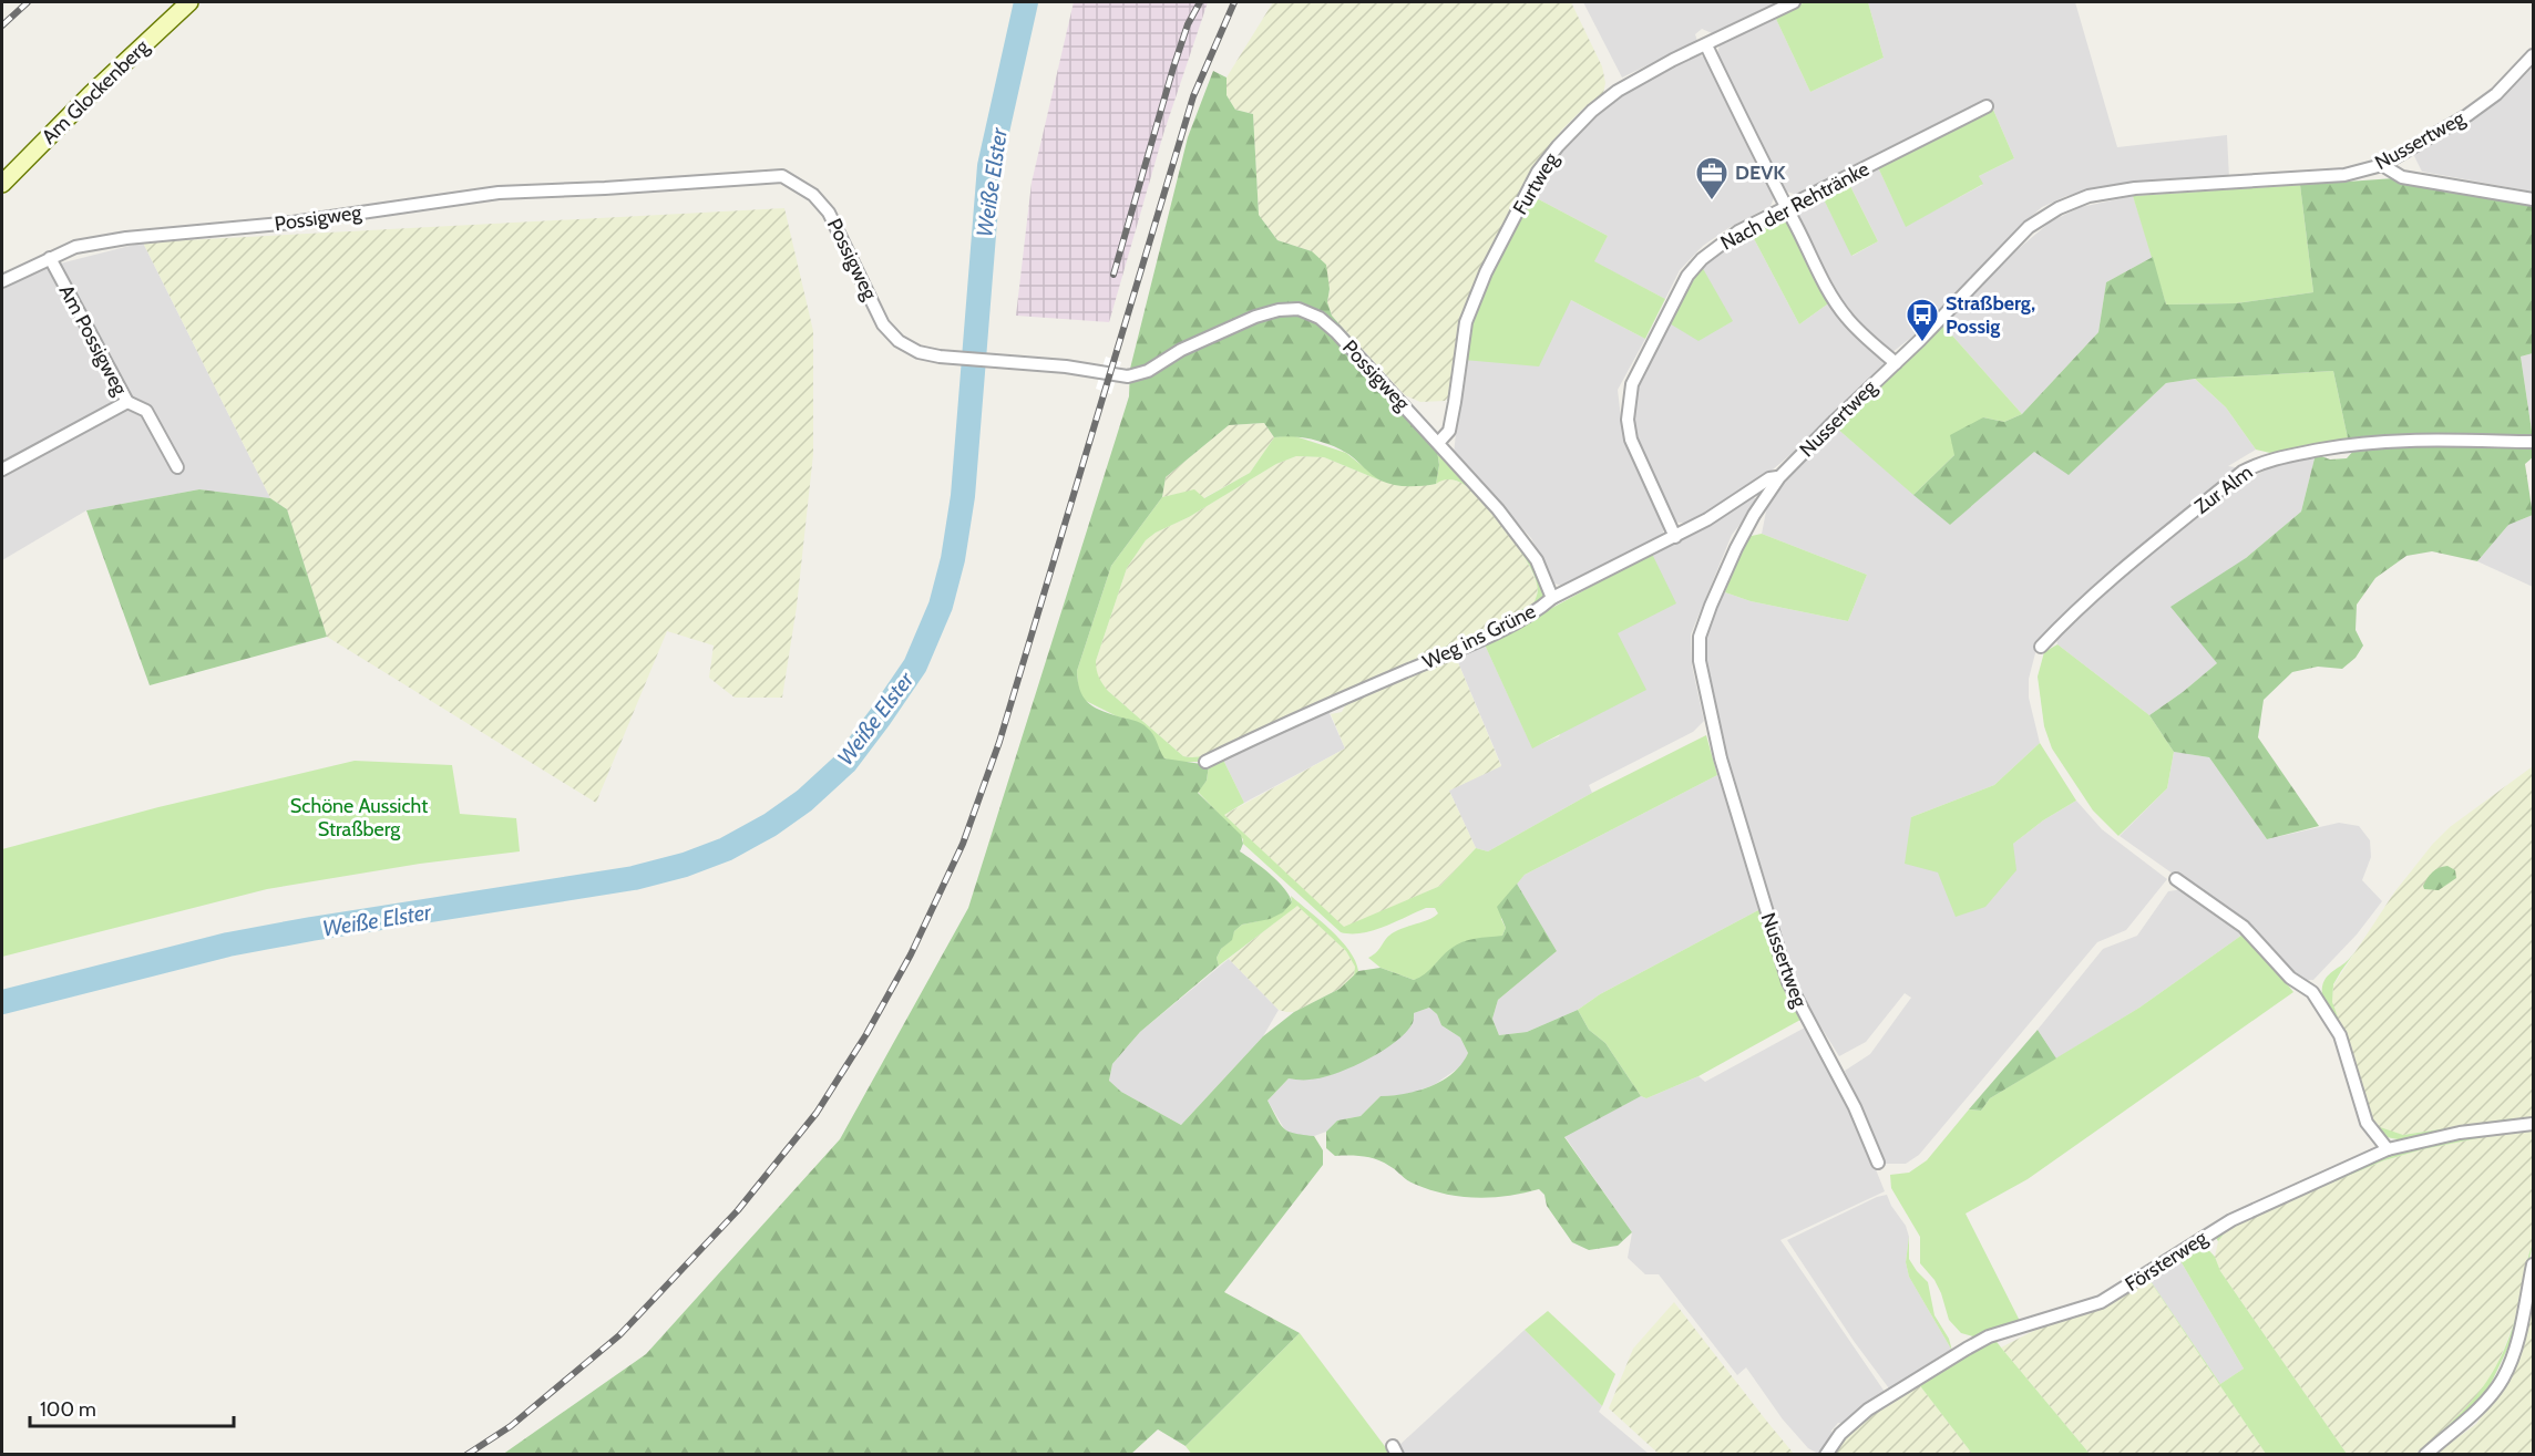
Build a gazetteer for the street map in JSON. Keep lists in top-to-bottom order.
{
  "streets": {
    "main road": ["Am Glockenberg"],
    "street": [
      "Nussertweg",
      "Furtweg",
      "Nach der Rehtränke",
      "Possigweg",
      "Am Possigweg",
      "Zur Alm",
      "Weg ins Grüne",
      "Försterweg"
    ]
  },
  "crossings": [
    ["Nussertweg", "Weg ins Grüne"],
    ["Furtweg", "Possigweg"],
    ["Nach der Rehtränke", "Weg ins Grüne"],
    ["Possigweg", "Am Possigweg"],
    ["Possigweg", "Weg ins Grüne"]
  ],
  "water": ["Weiße Elster"],
  "parks": ["Schöne Aussicht Straßberg"],
  "places": {
    "office": ["DEVK"],
    "bus stop": ["Straßberg, Possig"]
  },
  "scale_bar": "100 m"
}
